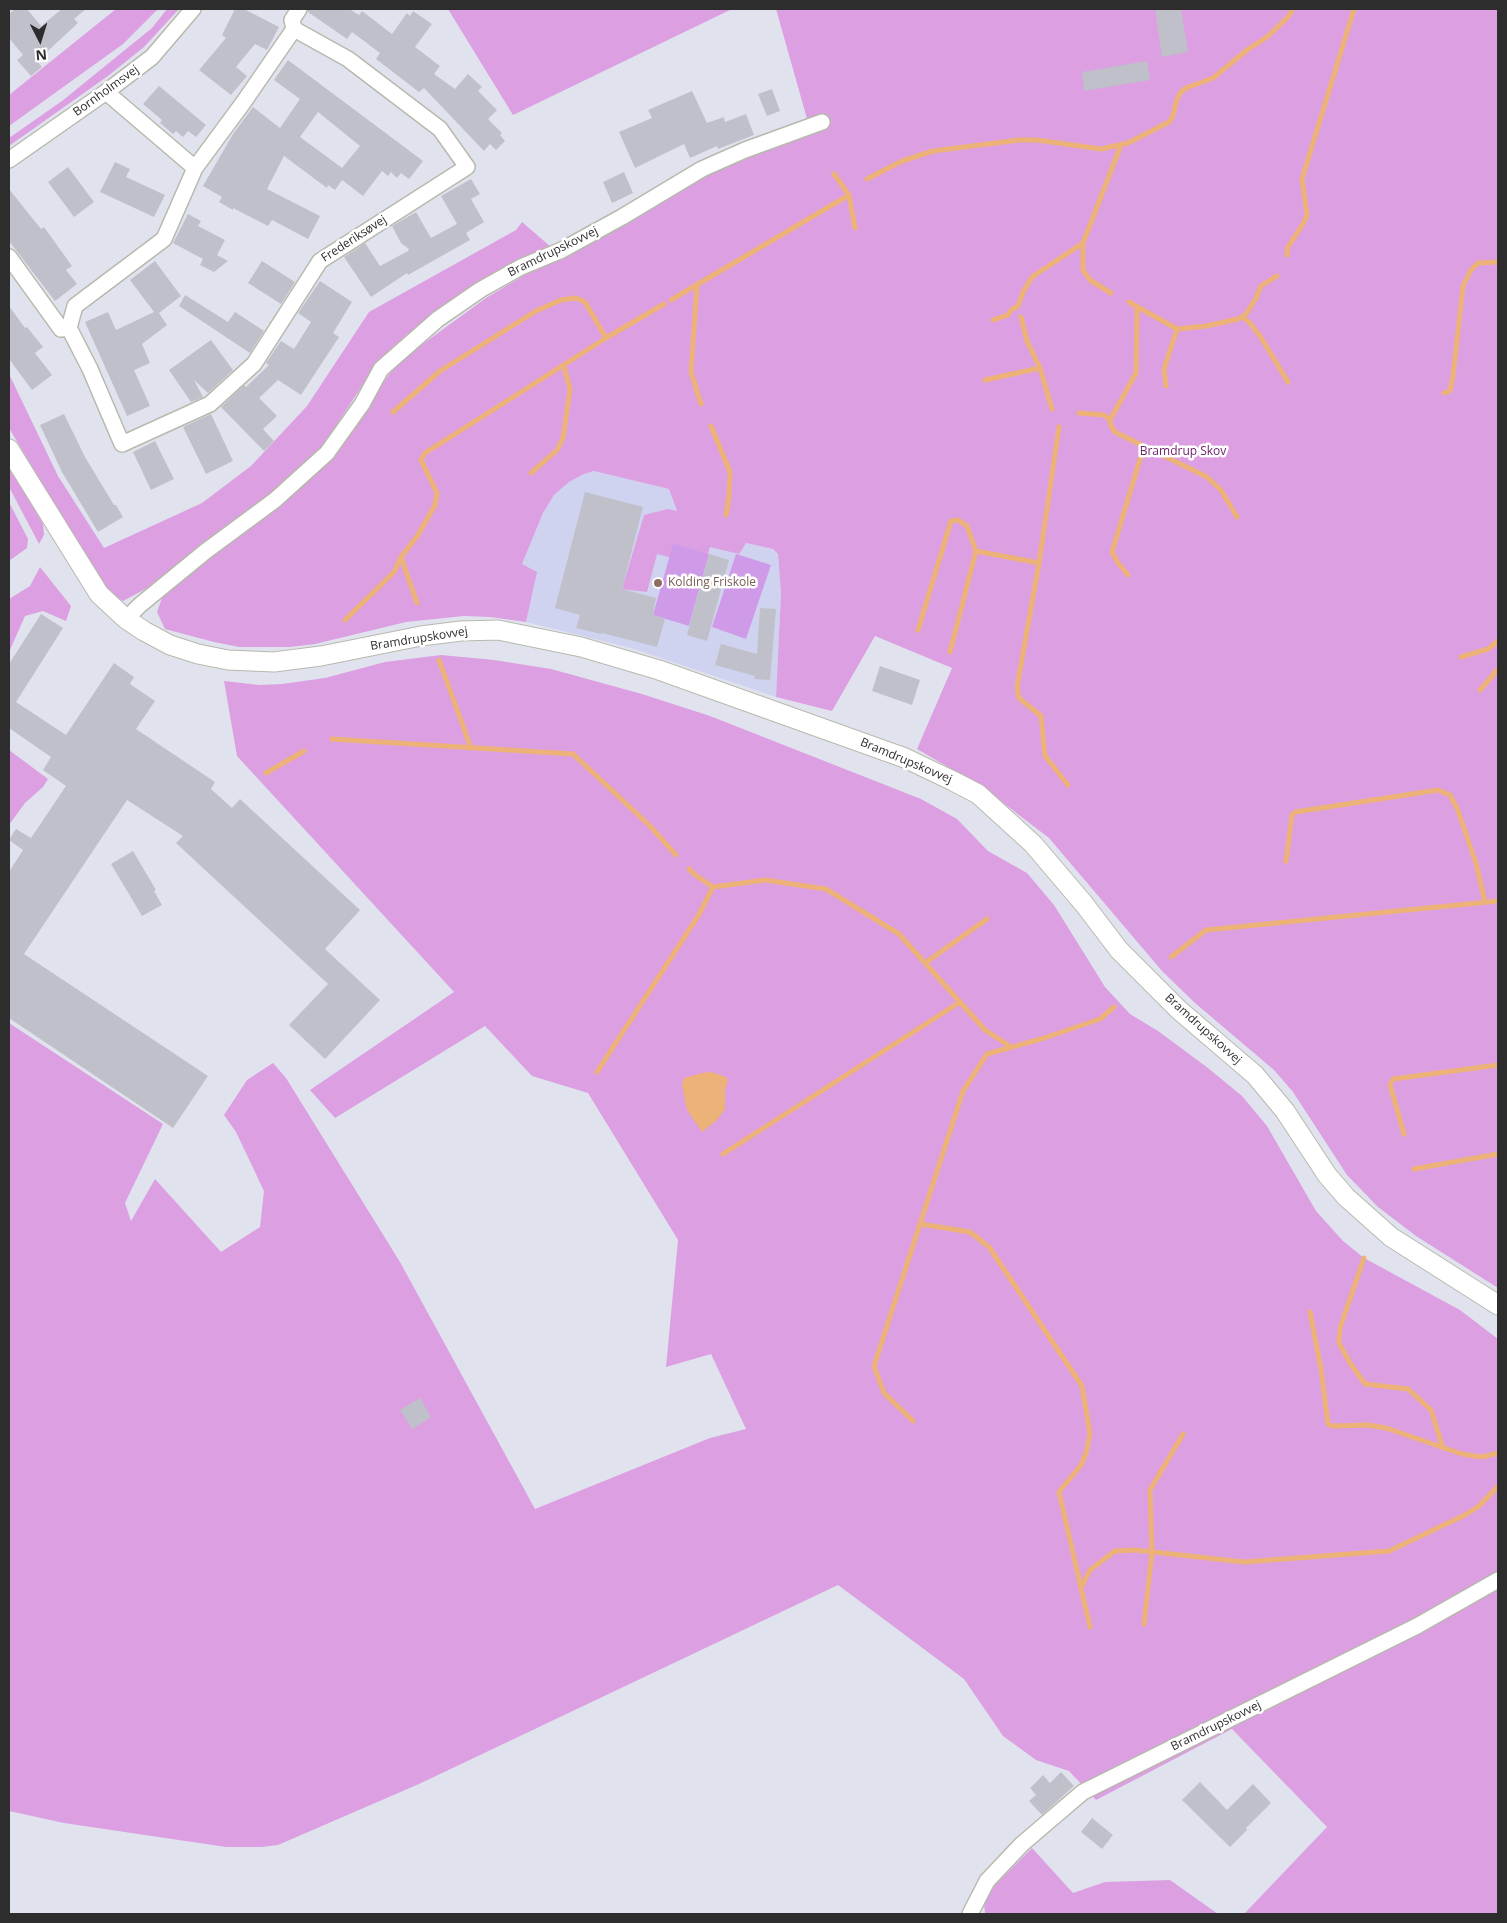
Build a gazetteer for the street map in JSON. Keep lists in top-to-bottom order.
{
  "streets": {
    "street": ["Bornholmsvej", "Frederiksøvej", "Bramdrupskovvej"]
  },
  "parks": ["Bramdrup Skov"],
  "places": ["Kolding Friskole"],
  "north": "bottom"
}
